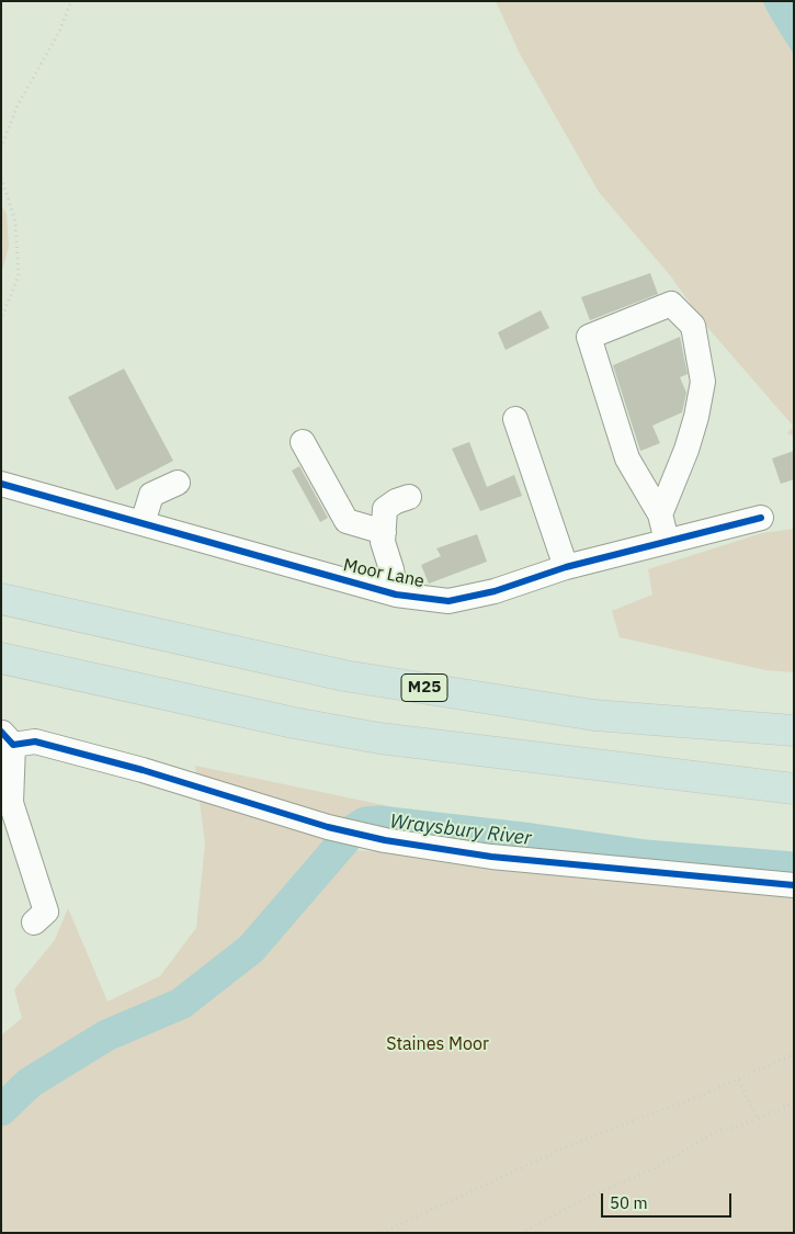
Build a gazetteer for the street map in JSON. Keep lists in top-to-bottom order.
{
  "streets": {
    "highway": ["M25"],
    "street": ["Moor Lane"]
  },
  "water": ["Wraysbury River"],
  "parks": ["Staines Moor"],
  "scale_bar": "50 m"
}
